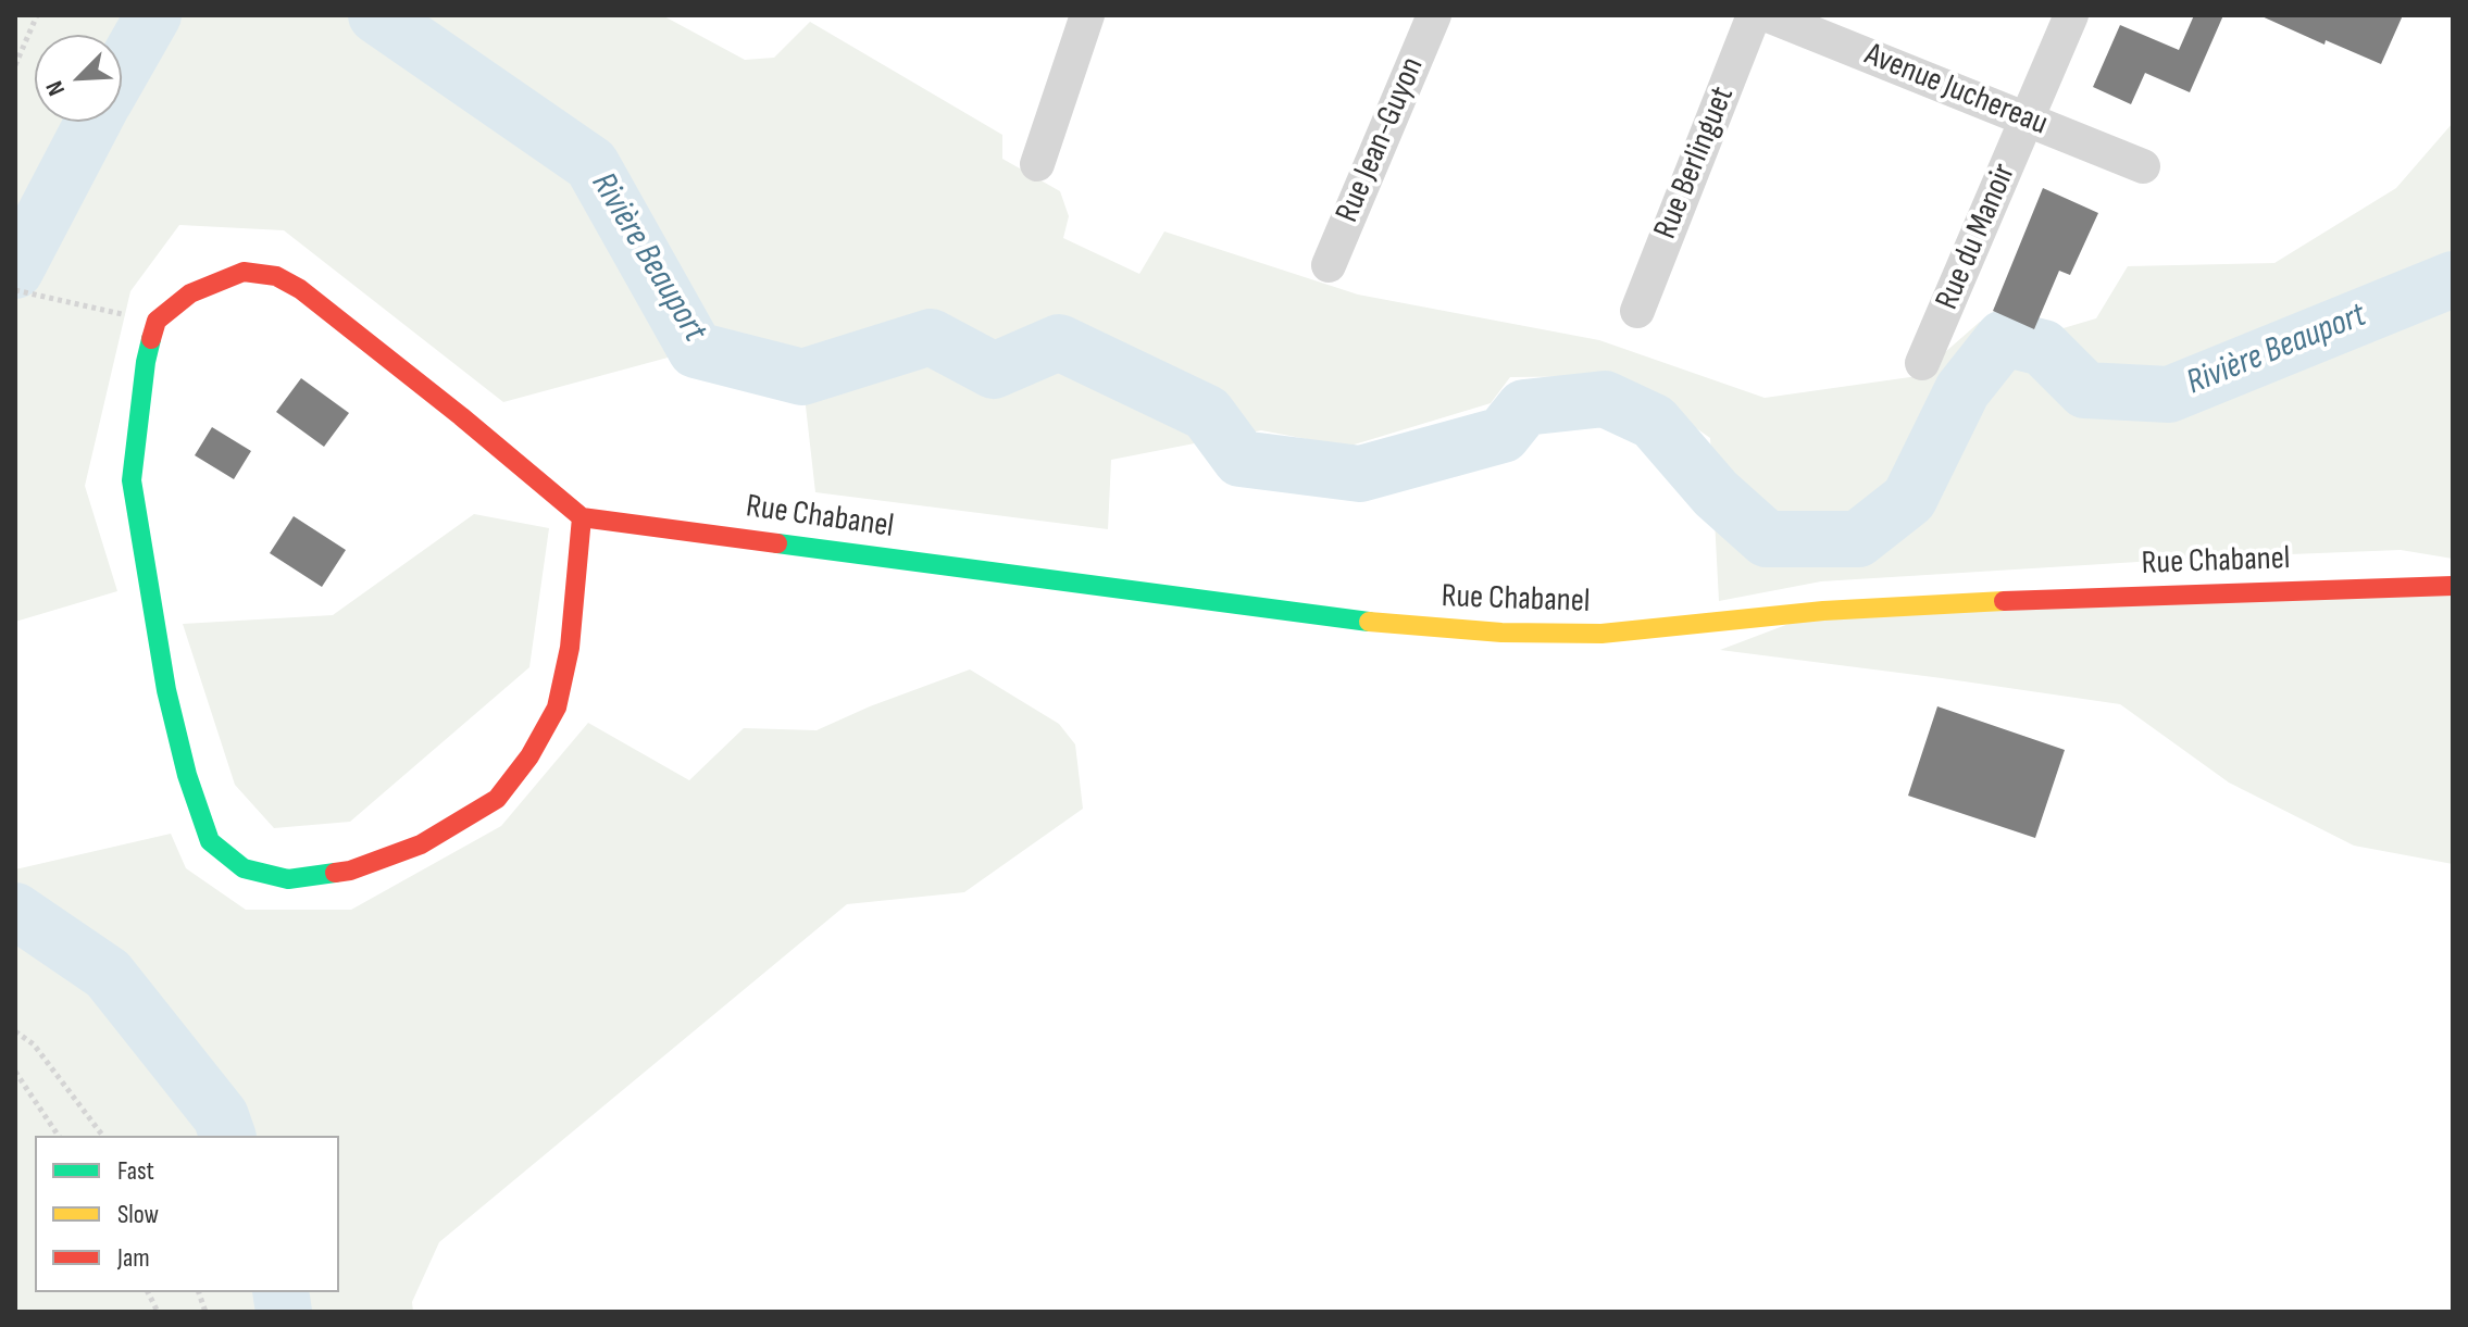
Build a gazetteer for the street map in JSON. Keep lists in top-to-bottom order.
{
  "streets": {
    "street": [
      "Avenue Juchereau",
      "Rue Jean-Guyon",
      "Rue Berlinguet",
      "Rue du Manoir",
      "Rue Chabanel"
    ]
  },
  "crossings": [
    ["Avenue Juchereau", "Rue du Manoir"]
  ],
  "water": ["Rivière Beauport"],
  "legend": ["Fast", "Slow", "Jam"],
  "north": "bottom left"
}
